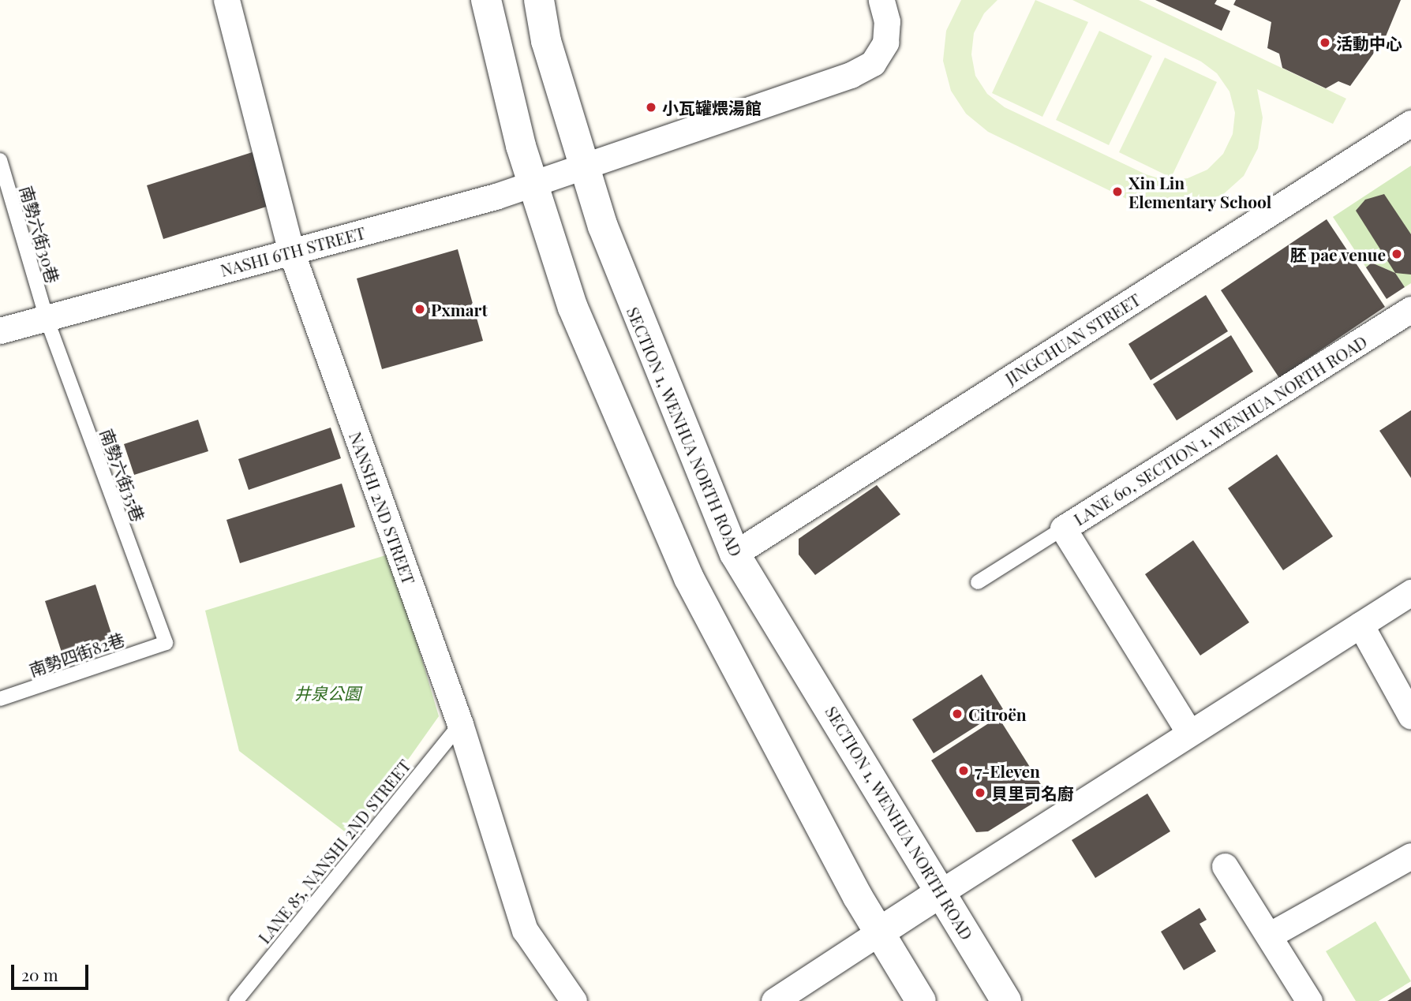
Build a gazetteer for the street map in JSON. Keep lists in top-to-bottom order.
{
  "streets": {
    "street": [
      "NASHI 6TH STREET",
      "JINGCHUAN STREET",
      "LANE 60, SECTION 1, WENHUA NORTH ROAD",
      "SECTION 1, WENHUA NORTH ROAD",
      "NANSHI 2ND STREET"
    ],
    "lane": [
      "南勢六街30巷",
      "南勢六街35巷",
      "南勢四街82巷",
      "LANE 85, NANSHI 2ND STREET"
    ]
  },
  "crossings": [
    ["南勢六街30巷", "NASHI 6TH STREET"],
    ["南勢六街30巷", "南勢六街35巷"],
    ["NASHI 6TH STREET", "SECTION 1, WENHUA NORTH ROAD"],
    ["NASHI 6TH STREET", "南勢六街35巷"],
    ["NASHI 6TH STREET", "NANSHI 2ND STREET"],
    ["JINGCHUAN STREET", "SECTION 1, WENHUA NORTH ROAD"],
    ["南勢六街35巷", "南勢四街82巷"],
    ["NANSHI 2ND STREET", "LANE 85, NANSHI 2ND STREET"]
  ],
  "parks": ["井泉公園"],
  "places": [
    "活動中心",
    "小瓦罐煨湯館",
    "Xin Lin Elementary School",
    "胚 pae venue",
    "Pxmart",
    "Citroën",
    "7-Eleven",
    "貝里司名廚"
  ],
  "scale_bar": "20 m"
}
